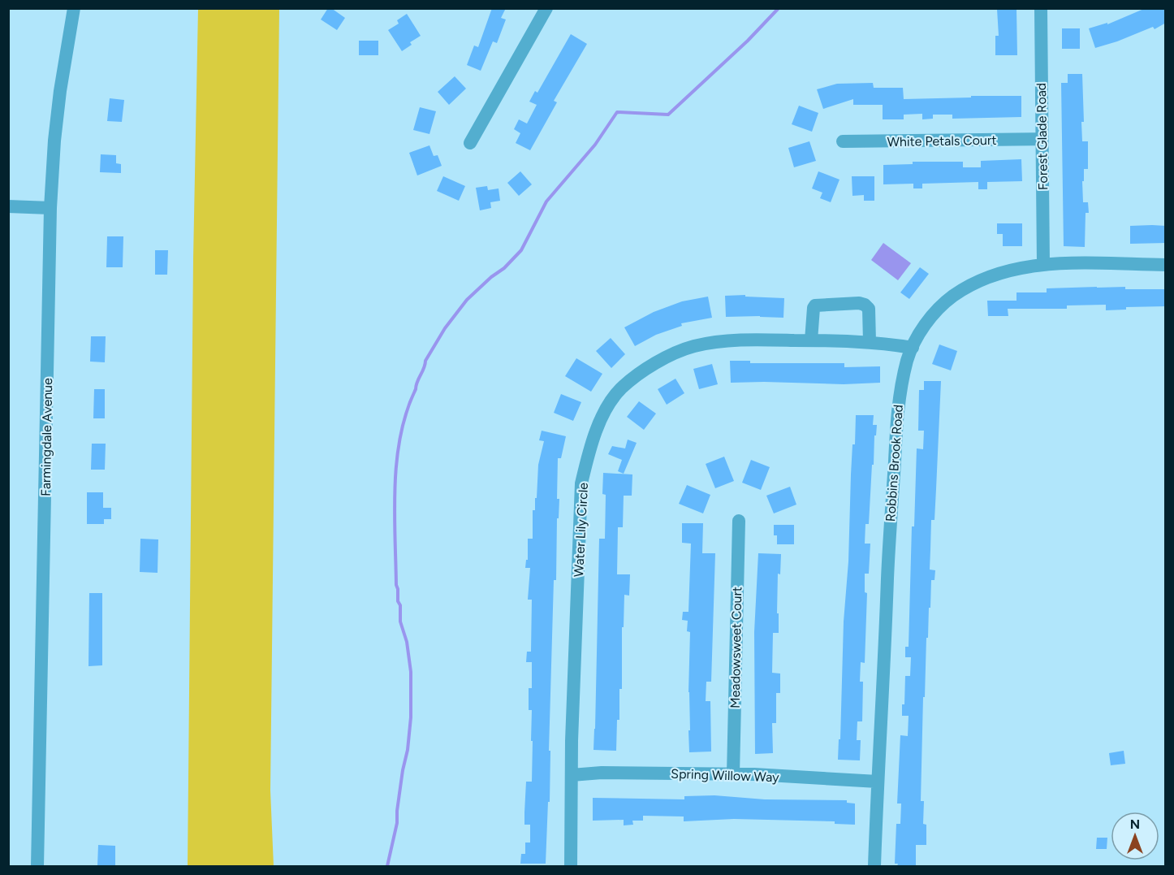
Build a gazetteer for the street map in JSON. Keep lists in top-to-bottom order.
{
  "streets": {
    "street": [
      "Forest Glade Road",
      "White Petals Court",
      "Farmingdale Avenue",
      "Robbins Brook Road",
      "Water Lily Circle",
      "Meadowsweet Court",
      "Spring Willow Way"
    ]
  },
  "crossings": [
    ["Forest Glade Road", "White Petals Court"],
    ["Forest Glade Road", "Robbins Brook Road"],
    ["Robbins Brook Road", "Water Lily Circle"],
    ["Robbins Brook Road", "Spring Willow Way"],
    ["Water Lily Circle", "Spring Willow Way"],
    ["Meadowsweet Court", "Spring Willow Way"]
  ],
  "north": "top"
}
